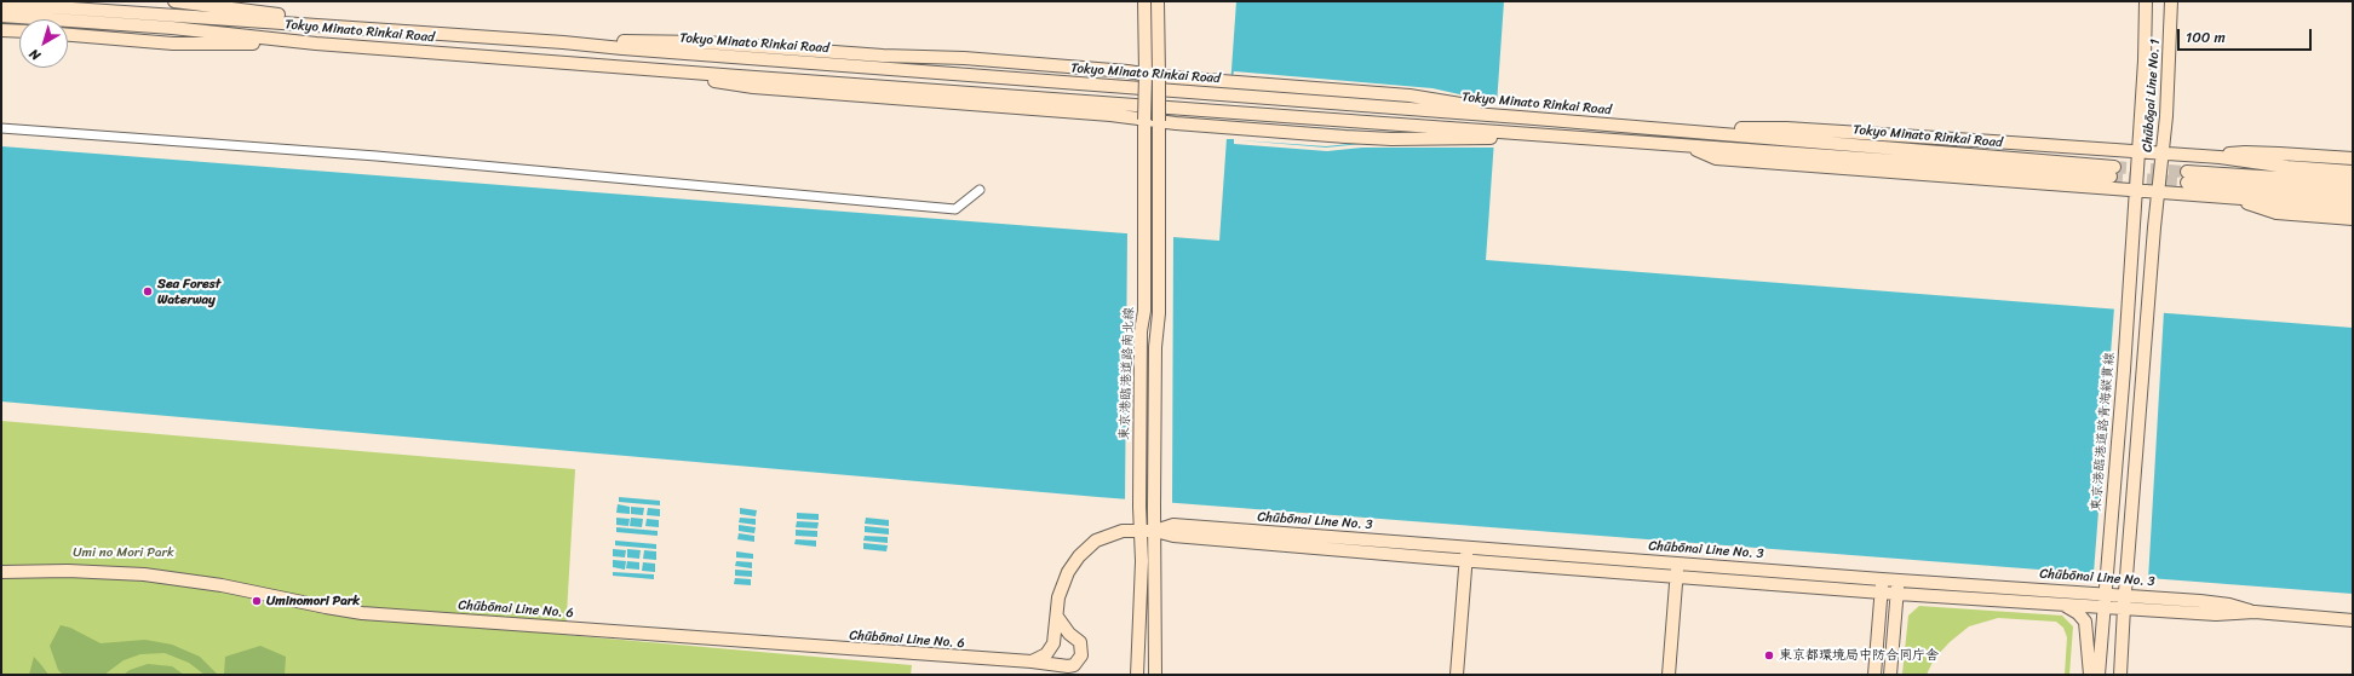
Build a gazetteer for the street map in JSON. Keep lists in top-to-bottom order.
{
  "streets": {
    "street": [
      "Tokyo Minato Rinkai Road",
      "Chūbōgai Line No. 1",
      "東京港臨港道路南北線",
      "東京港臨港道路青海縦貫線",
      "Chūbōnai Line No. 3",
      "Chūbōnai Line No. 6"
    ]
  },
  "crossings": [
    ["Chūbōgai Line No. 1", "東京港臨港道路青海縦貫線"],
    ["東京港臨港道路南北線", "Chūbōnai Line No. 3"],
    ["東京港臨港道路青海縦貫線", "Chūbōnai Line No. 3"]
  ],
  "parks": ["Umi no Mori Park"],
  "places": ["Sea Forest Waterway", "Uminomori Park", "東京都環境局中防合同庁舎"],
  "scale_bar": "100 m",
  "north": "bottom left"
}
